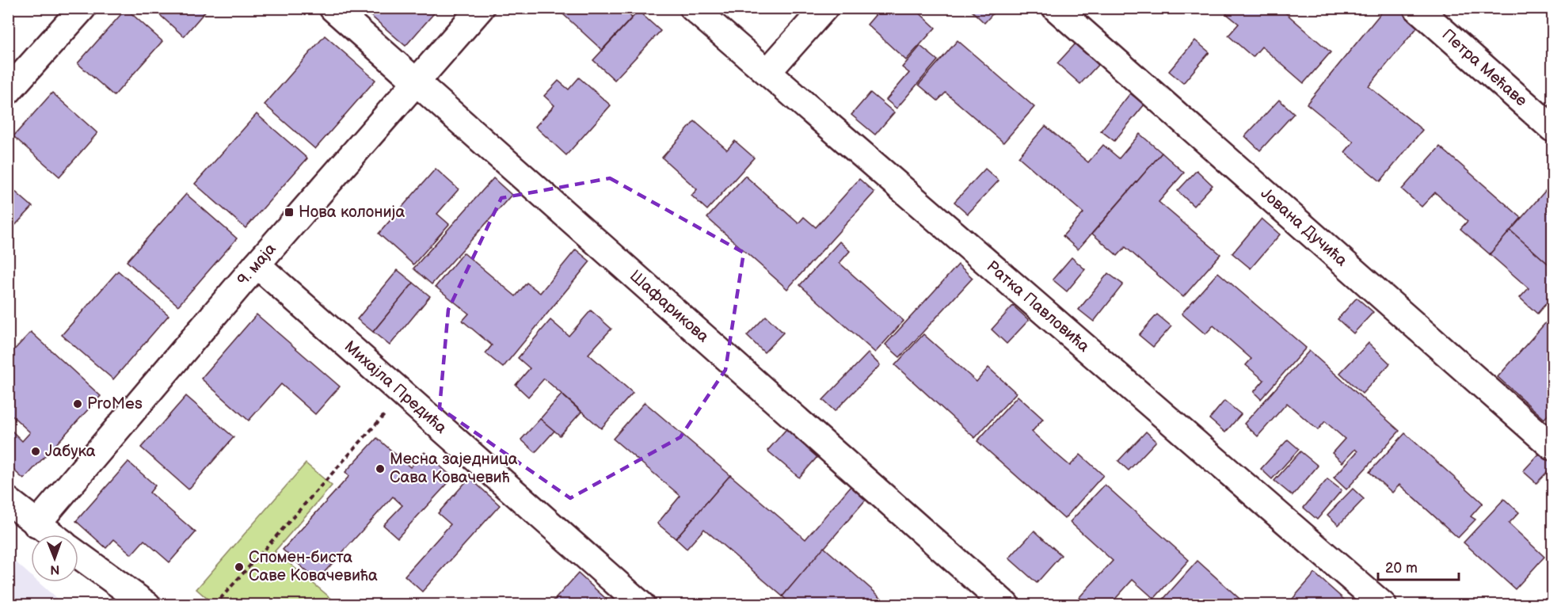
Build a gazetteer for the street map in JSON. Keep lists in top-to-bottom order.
{
  "streets": {
    "street": [
      "Петра Мећаве",
      "Јована Дучића",
      "9. маја",
      "Шафарикова",
      "Ратка Павловића",
      "Михајла Предића"
    ]
  },
  "crossings": [
    ["9. маја", "Шафарикова"],
    ["9. маја", "Михајла Предића"]
  ],
  "places": {
    "transit": ["Нова колонија"],
    "other": [
      "ProMes",
      "Јабука",
      "Месна заједница Сава Ковачевић",
      "Спомен-биста Саве Ковачевића"
    ]
  },
  "scale_bar": "20 m",
  "north": "bottom"
}
